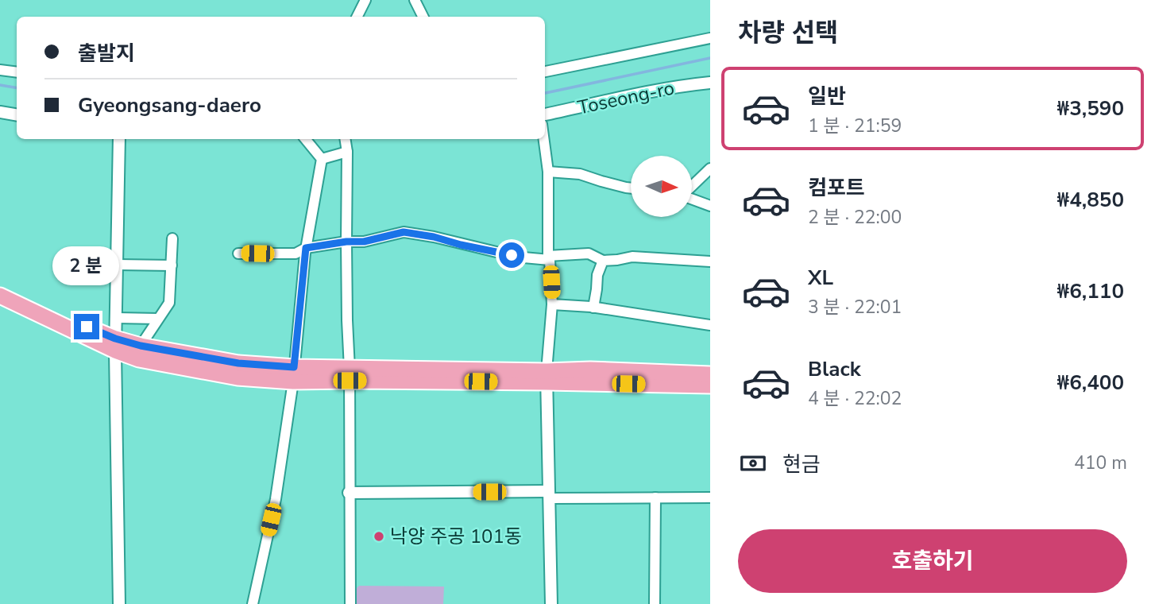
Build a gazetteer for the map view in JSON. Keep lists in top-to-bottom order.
{
  "streets": {
    "street": ["Toseong-ro"]
  },
  "places": ["낙양 주공 101동"],
  "north": "right",
  "page": {
    "heading": "차량 선택",
    "banner": ["출발지", "Gyeongsang-daero"],
    "list": [
      {
        "name": "일반",
        "note": "1 분 · 21:59",
        "value": "₩3,590"
      },
      {
        "name": "컴포트",
        "note": "2 분 · 22:00",
        "value": "₩4,850"
      },
      {
        "name": "XL",
        "note": "3 분 · 22:01",
        "value": "₩6,110"
      },
      {
        "name": "Black",
        "note": "4 분 · 22:02",
        "value": "₩6,400"
      }
    ],
    "bubble": "2 분",
    "pay": ["현금", "410 m"],
    "buttons": "호출하기"
  }
}
